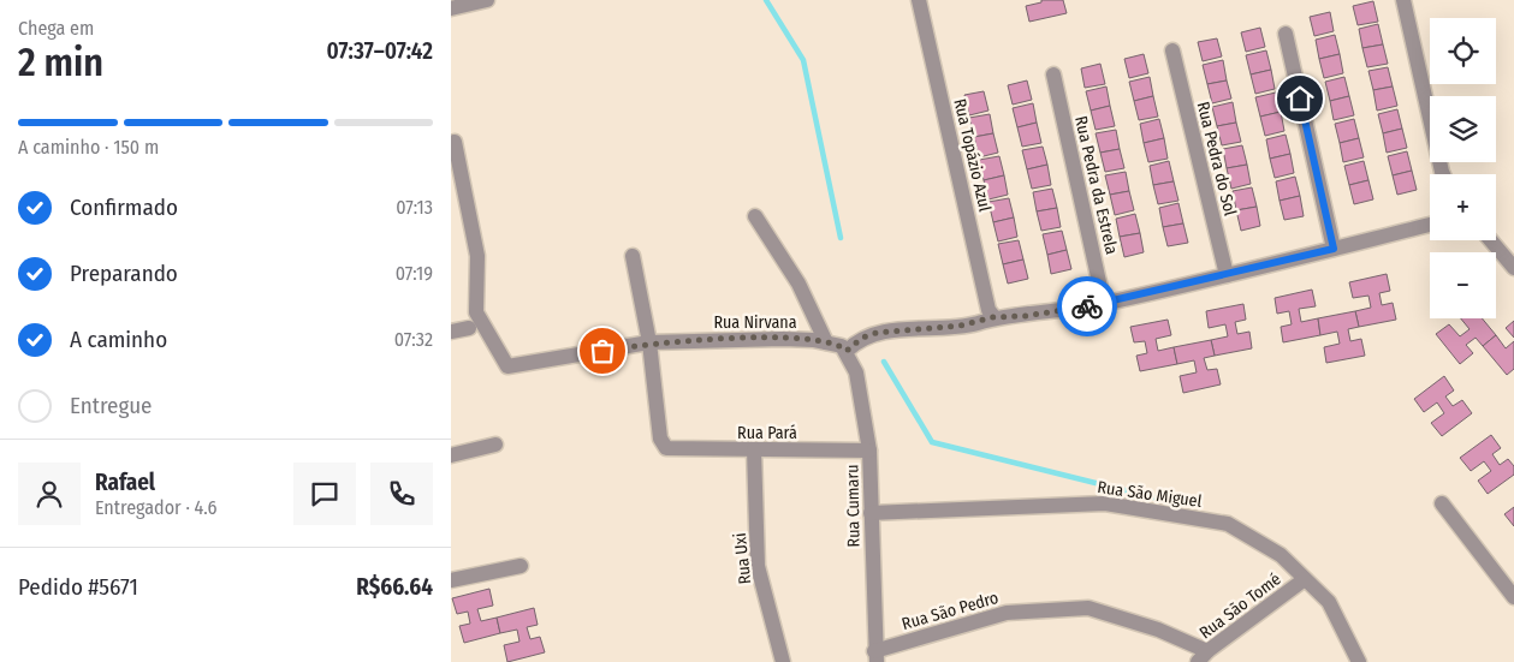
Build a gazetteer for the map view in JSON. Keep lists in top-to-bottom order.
{
  "streets": {
    "street": [
      "Rua Topázio Azul",
      "Rua Pedra do Sol",
      "Rua Pedra da Estrela",
      "Rua Nirvana",
      "Rua Pará",
      "Rua São Miguel",
      "Rua Cumaru",
      "Rua Uxi",
      "Rua São Tomé",
      "Rua São Pedro"
    ]
  },
  "crossings": [
    ["Rua Nirvana", "Rua Pará"],
    ["Rua Nirvana", "Rua Cumaru"],
    ["Rua Pará", "Rua Cumaru"],
    ["Rua Pará", "Rua Uxi"],
    ["Rua São Miguel", "Rua Cumaru"],
    ["Rua São Miguel", "Rua São Tomé"],
    ["Rua Cumaru", "Rua São Pedro"],
    ["Rua São Tomé", "Rua São Pedro"]
  ],
  "page": {
    "heading": ["2 min", "Chega em", "07:37–07:42"],
    "panel": [
      "Rafael",
      "Entregador · 4.6",
      "Pedido #5671",
      "R$66.64"
    ],
    "map_buttons": ["+", "−"],
    "bar": "A caminho · 150 m",
    "list": [
      ["Confirmado", "07:13"],
      ["Preparando", "07:19"],
      ["A caminho", "07:32"],
      "Entregue"
    ]
  }
}
